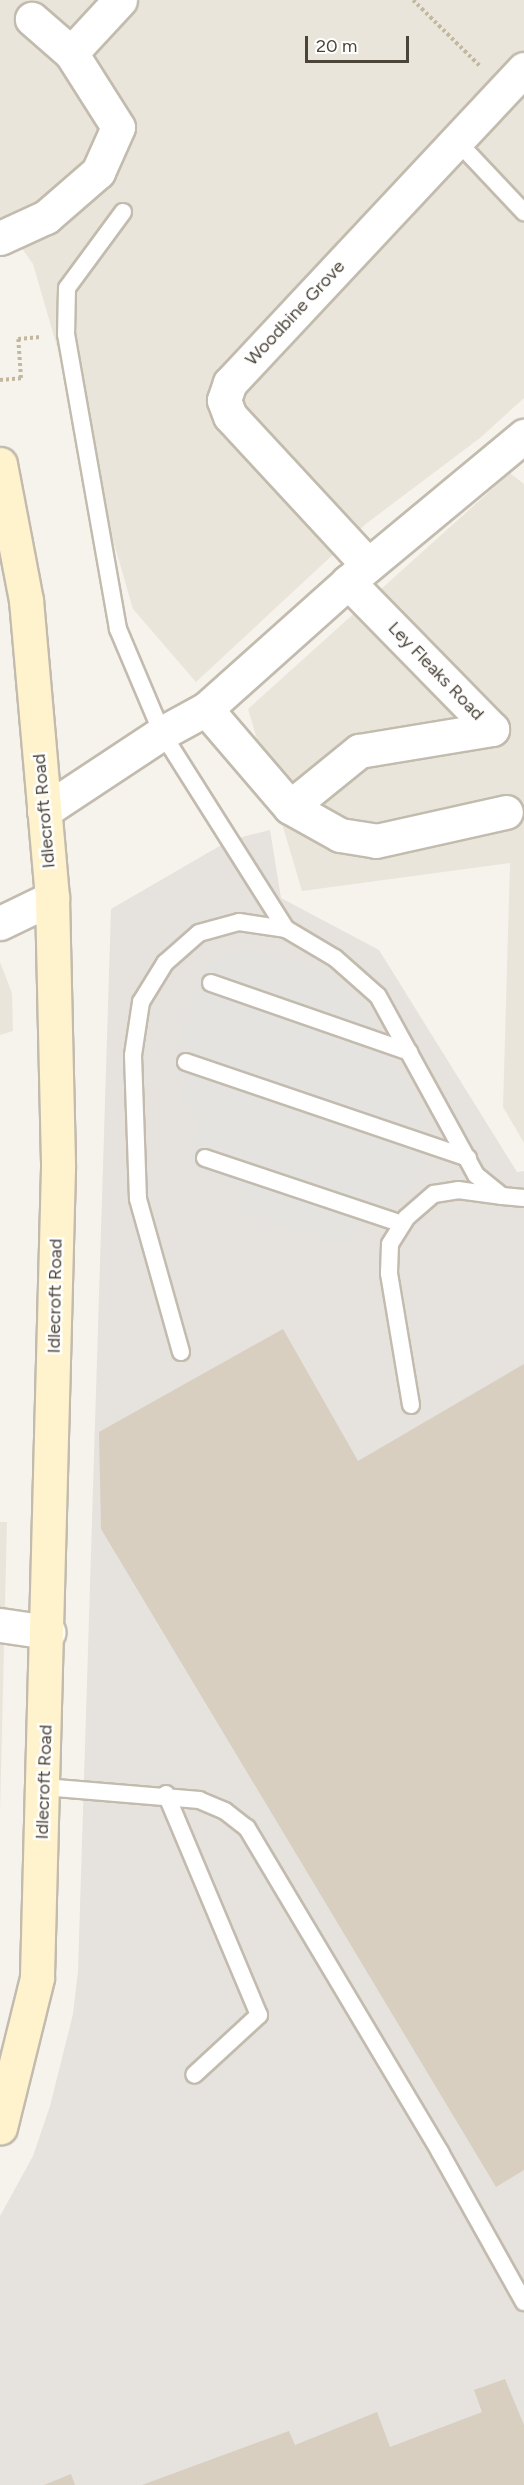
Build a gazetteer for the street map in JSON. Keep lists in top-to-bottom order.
{
  "streets": {
    "street": ["Woodbine Grove", "Ley Fleaks Road", "Idlecroft Road"]
  },
  "crossings": [
    ["Woodbine Grove", "Ley Fleaks Road"]
  ],
  "scale_bar": "20 m"
}
